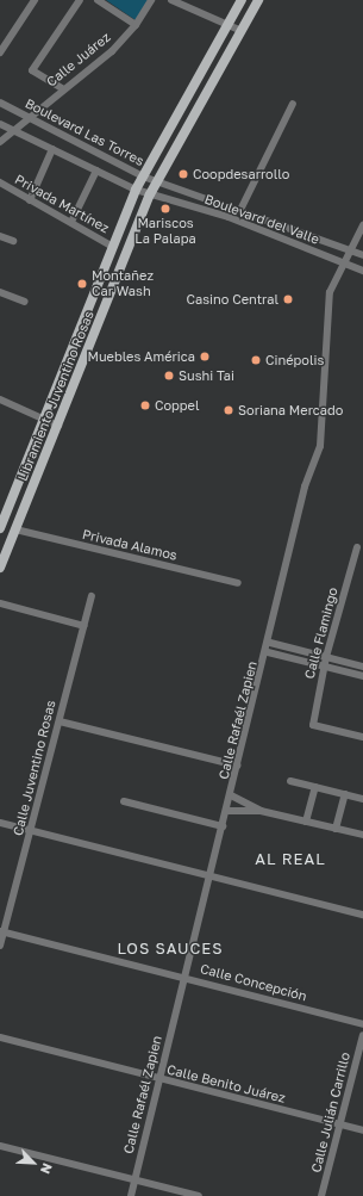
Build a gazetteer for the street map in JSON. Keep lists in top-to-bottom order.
{
  "streets": {
    "main road": ["Libramiento Juventino Rosas"],
    "street": [
      "Calle Juárez",
      "Boulevard Las Torres",
      "Privada Martínez",
      "Boulevard del Valle",
      "Privada Alamos",
      "Calle Flamingo",
      "Calle Rafaél Zapien",
      "Calle Juventino Rosas",
      "Calle Concepción",
      "Calle Benito Juárez",
      "Calle Julián Carrillo"
    ]
  },
  "crossings": [
    ["Calle Juárez", "Boulevard Las Torres"],
    ["Boulevard Las Torres", "Boulevard del Valle"],
    ["Boulevard Las Torres", "Libramiento Juventino Rosas"],
    ["Privada Martínez", "Libramiento Juventino Rosas"],
    ["Boulevard del Valle", "Libramiento Juventino Rosas"],
    ["Boulevard del Valle", "Calle Rafaél Zapien"],
    ["Libramiento Juventino Rosas", "Privada Alamos"],
    ["Calle Rafaél Zapien", "Calle Concepción"],
    ["Calle Rafaél Zapien", "Calle Benito Juárez"],
    ["Calle Juventino Rosas", "Calle Concepción"],
    ["Calle Benito Juárez", "Calle Julián Carrillo"]
  ],
  "districts": ["AL REAL", "LOS SAUCES"],
  "places": [
    "Coopdesarrollo",
    "Mariscos La Palapa",
    "Montañez Car Wash",
    "Casino Central",
    "Muebles América",
    "Cinépolis",
    "Sushi Tai",
    "Coppel",
    "Soriana Mercado"
  ],
  "north": "bottom right"
}
